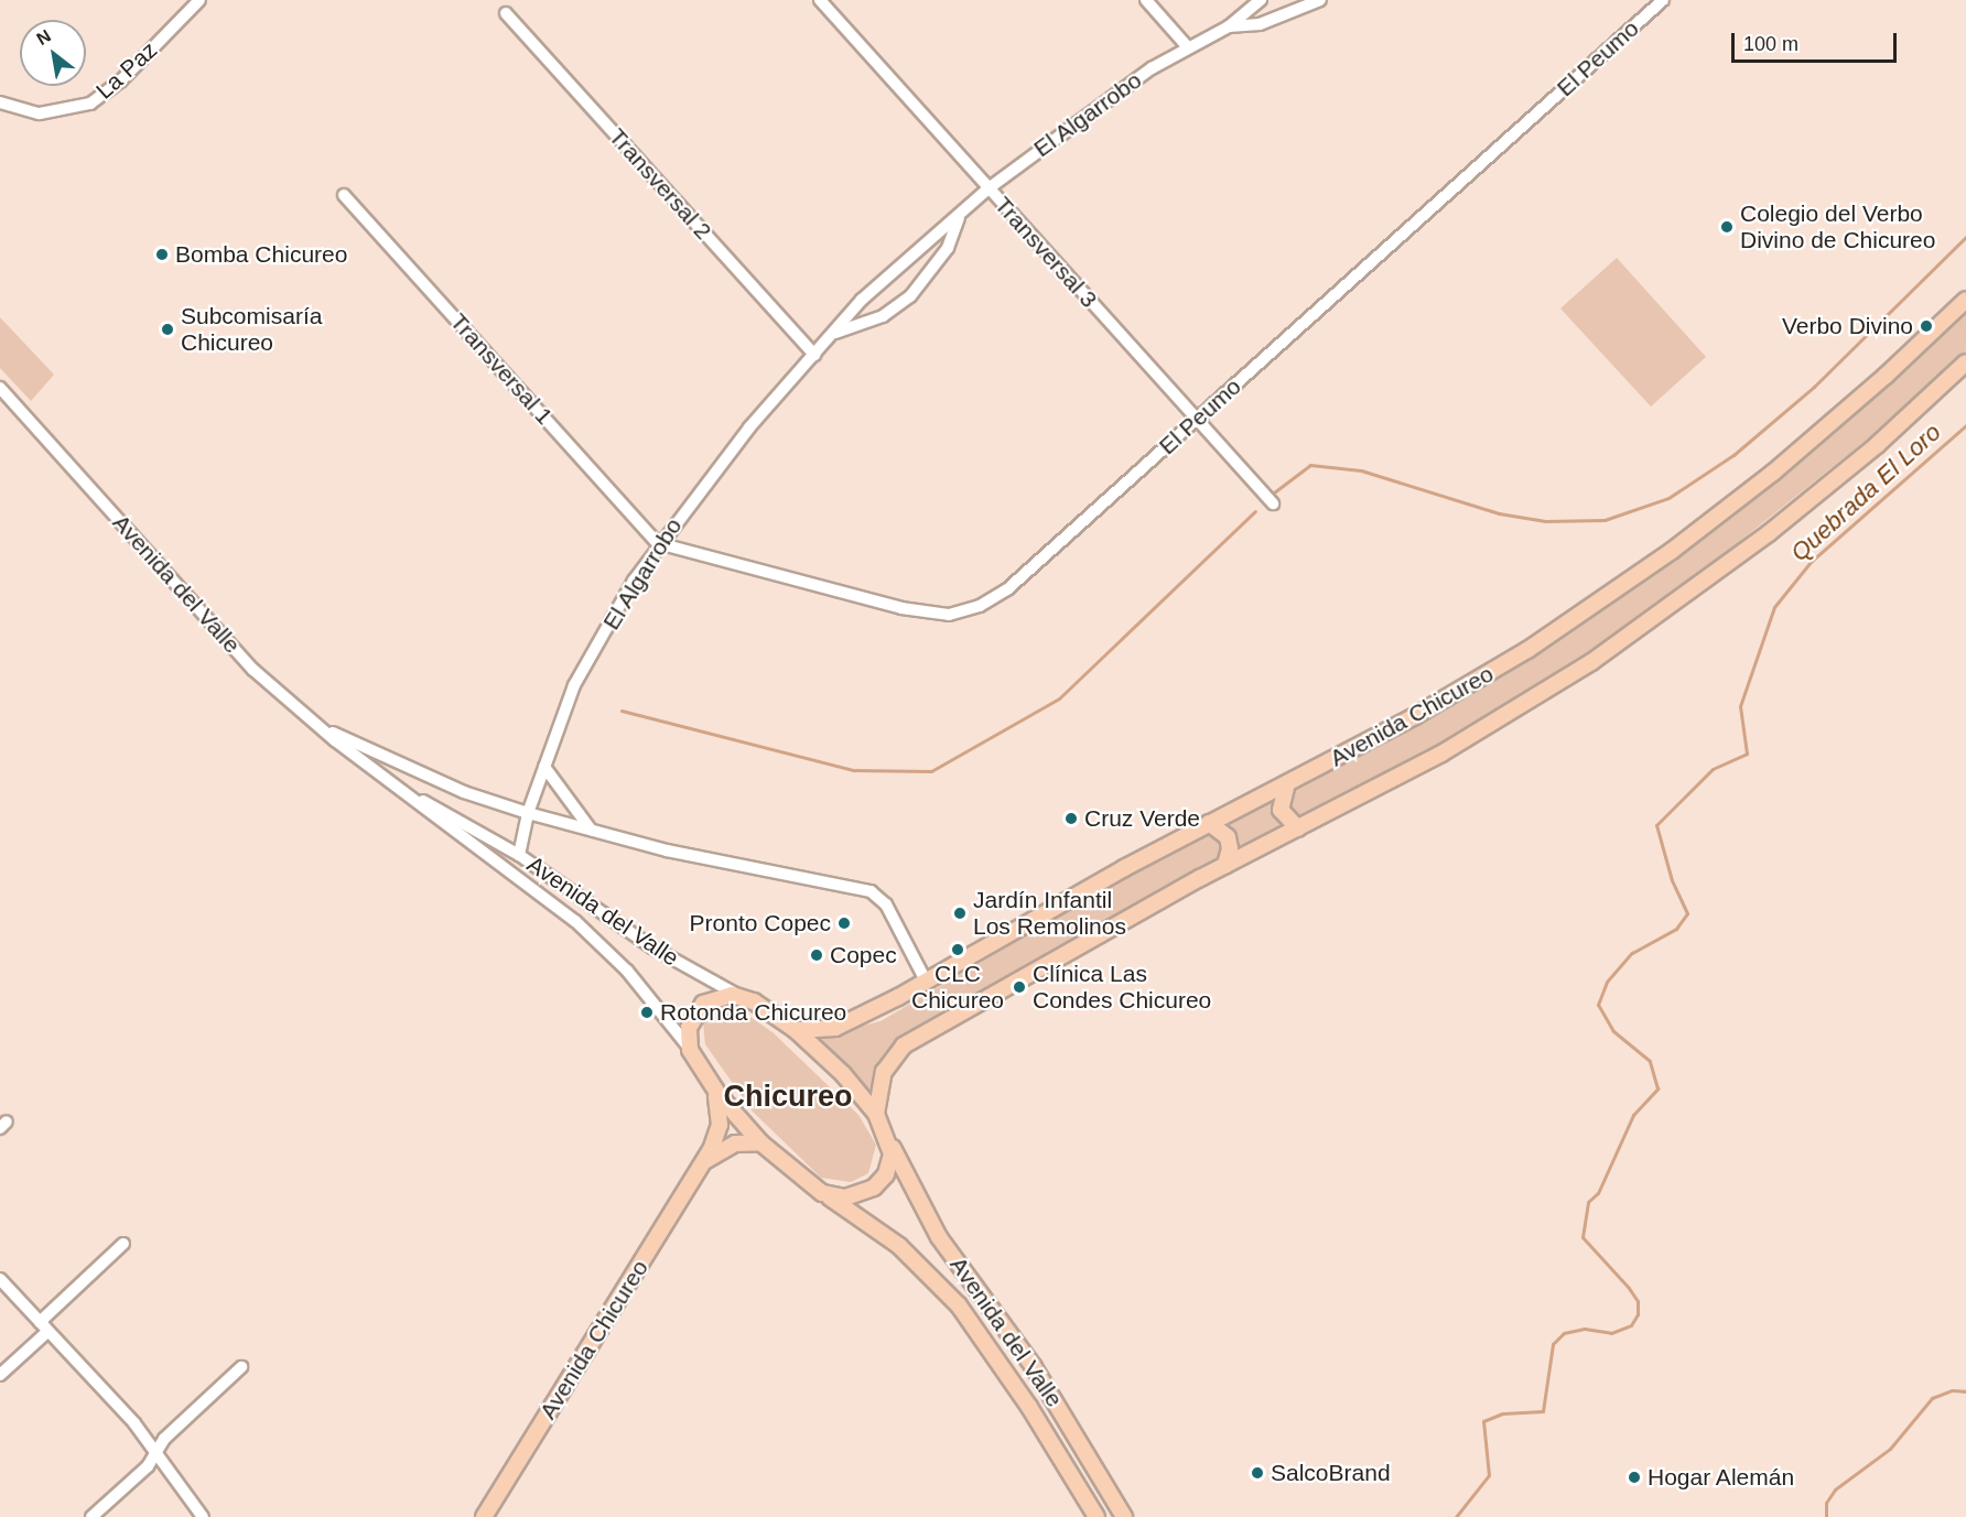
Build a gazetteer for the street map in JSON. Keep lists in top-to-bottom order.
{
  "streets": {
    "main road": ["Avenida del Valle", "Avenida Chicureo"],
    "street": [
      "El Peumo",
      "La Paz",
      "El Algarrobo",
      "Transversal 2",
      "Transversal 3",
      "Transversal 1"
    ]
  },
  "crossings": [
    ["El Peumo", "El Algarrobo"],
    ["El Peumo", "Transversal 3"],
    ["El Peumo", "Transversal 1"],
    ["El Algarrobo", "Transversal 2"],
    ["El Algarrobo", "Transversal 3"],
    ["El Algarrobo", "Transversal 1"],
    ["El Algarrobo", "Avenida del Valle"],
    ["Avenida del Valle", "Avenida Chicureo"]
  ],
  "districts": ["Chicureo"],
  "water": ["Quebrada El Loro"],
  "places": [
    "Colegio del Verbo Divino de Chicureo",
    "Bomba Chicureo",
    "Verbo Divino",
    "Subcomisaría Chicureo",
    "Cruz Verde",
    "Jardín Infantil Los Remolinos",
    "Pronto Copec",
    "CLC Chicureo",
    "Copec",
    "Clínica Las Condes Chicureo",
    "Rotonda Chicureo",
    "SalcoBrand",
    "Hogar Alemán"
  ],
  "scale_bar": "100 m",
  "north": "top left"
}
